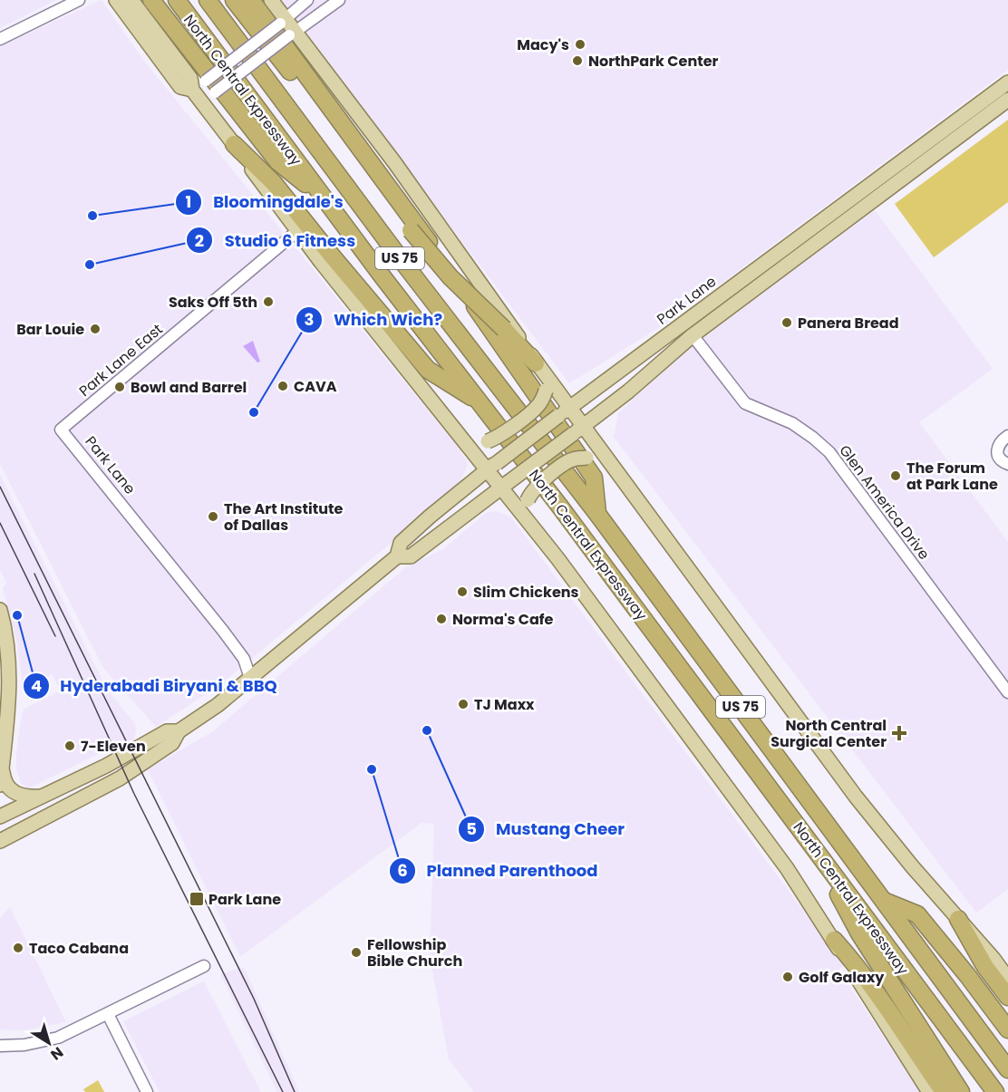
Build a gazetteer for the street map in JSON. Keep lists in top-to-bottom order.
{
  "streets": {
    "highway": ["North Central Expressway", "US 75"],
    "main road": ["Park Lane"],
    "street": ["Park Lane East", "Glen America Drive"]
  },
  "crossings": [
    ["Park Lane", "Park Lane East"],
    ["Park Lane", "Glen America Drive"]
  ],
  "places": {
    "other": [
      "Macy's",
      "NorthPark Center",
      "Bloomingdale's",
      "Studio 6 Fitness",
      "Saks Off 5th",
      "Panera Bread",
      "Bar Louie",
      "CAVA",
      "Bowl and Barrel",
      "Which Wich?",
      "The Forum at Park Lane",
      "The Art Institute of Dallas",
      "Slim Chickens",
      "Hyderabadi Biryani & BBQ",
      "Norma's Cafe",
      "TJ Maxx",
      "Mustang Cheer",
      "7-Eleven",
      "Planned Parenthood",
      "Taco Cabana",
      "Fellowship Bible Church",
      "Golf Galaxy"
    ],
    "health": ["North Central Surgical Center"],
    "transit": ["Park Lane"]
  },
  "north": "bottom right"
}
